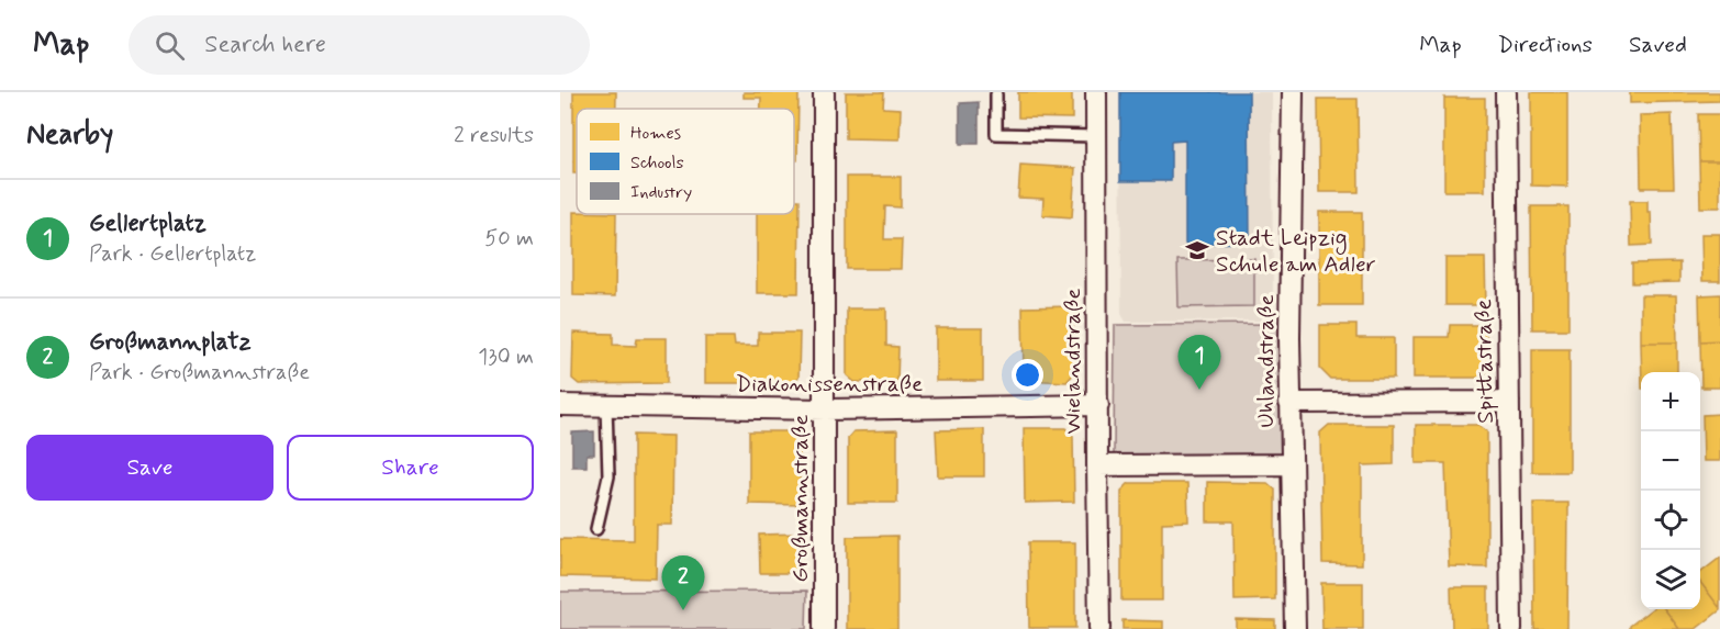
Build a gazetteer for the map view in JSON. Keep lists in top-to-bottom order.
{
  "streets": {
    "street": [
      "Wielandstraße",
      "Uhlandstraße",
      "Spittastraße",
      "Diakonissenstraße",
      "Großmannstraße"
    ]
  },
  "crossings": [
    ["Wielandstraße", "Diakonissenstraße"],
    ["Diakonissenstraße", "Großmannstraße"]
  ],
  "places": {
    "school or university": ["Stadt Leipzig Schule am Adler"]
  },
  "legend": ["Homes", "Schools", "Industry"],
  "page": {
    "header": "Map",
    "search": "Search here",
    "nav": ["Map", "Directions", "Saved"],
    "heading": ["Nearby", "2 results"],
    "list": [
      {
        "mark": "1",
        "name": "Gellertplatz",
        "note": "Park · Gellertplatz",
        "value": "50 m"
      },
      {
        "mark": "2",
        "name": "Großmannplatz",
        "note": "Park · Großmannstraße",
        "value": "130 m"
      }
    ],
    "pins": ["1", "2"],
    "map_buttons": ["+", "−"],
    "buttons": ["Save", "Share"]
  }
}
